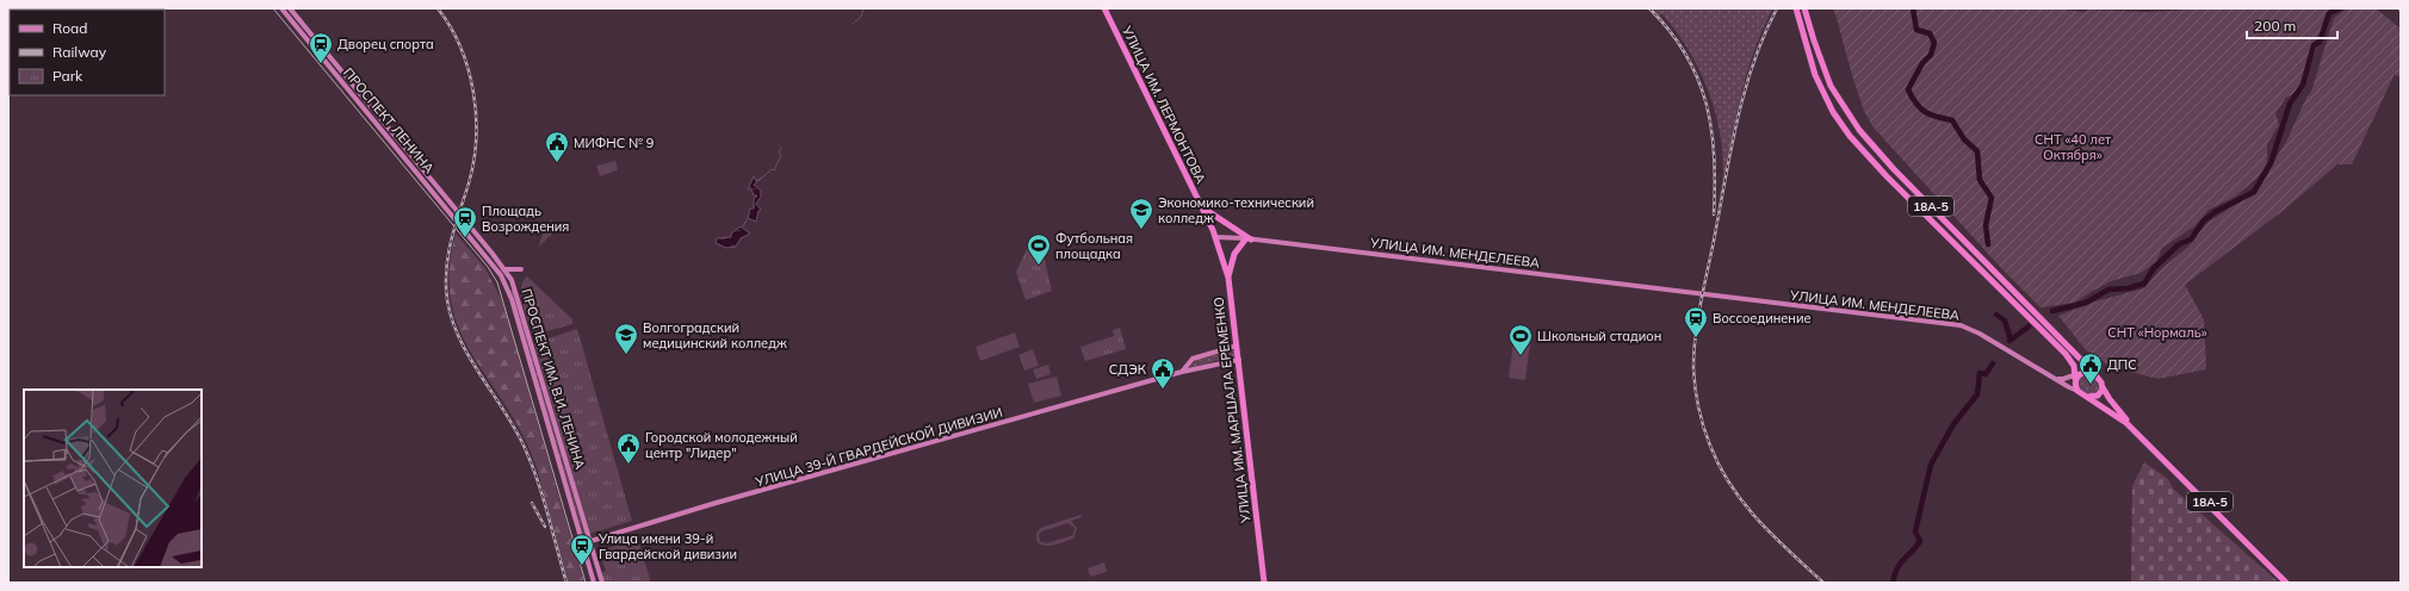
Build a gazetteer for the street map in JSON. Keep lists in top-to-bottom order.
{
  "streets": {
    "highway": ["УЛИЦА ИМ. ЛЕРМОНТОВА", "18А-5", "УЛИЦА ИМ. МАРШАЛА ЕРЕМЕНКО"],
    "main road": [
      "ПРОСПЕКТ ЛЕНИНА",
      "УЛИЦА ИМ. МЕНДЕЛЕЕВА",
      "ПРОСПЕКТ ИМ. В.И. ЛЕНИНА",
      "УЛИЦА 39-Й ГВАРДЕЙСКОЙ ДИВИЗИИ"
    ]
  },
  "crossings": [
    ["УЛИЦА ИМ. ЛЕРМОНТОВА", "УЛИЦА ИМ. МЕНДЕЛЕЕВА"],
    ["УЛИЦА ИМ. ЛЕРМОНТОВА", "УЛИЦА ИМ. МАРШАЛА ЕРЕМЕНКО"],
    ["ПРОСПЕКТ ЛЕНИНА", "ПРОСПЕКТ ИМ. В.И. ЛЕНИНА"],
    ["18А-5", "УЛИЦА ИМ. МЕНДЕЛЕЕВА"],
    ["УЛИЦА ИМ. МЕНДЕЛЕЕВА", "УЛИЦА ИМ. МАРШАЛА ЕРЕМЕНКО"],
    ["ПРОСПЕКТ ИМ. В.И. ЛЕНИНА", "УЛИЦА 39-Й ГВАРДЕЙСКОЙ ДИВИЗИИ"],
    ["УЛИЦА ИМ. МАРШАЛА ЕРЕМЕНКО", "УЛИЦА 39-Й ГВАРДЕЙСКОЙ ДИВИЗИИ"]
  ],
  "parks": ["СНТ «40 лет Октября»", "СНТ «Нормаль»"],
  "places": {
    "station": [
      "Дворец спорта",
      "Площадь Возрождения",
      "Воссоединение",
      "Улица имени 39-й Гвардейской дивизии"
    ],
    "public building": [
      "МИФНС № 9",
      "ДПС",
      "СДЭК",
      "Городской молодежный центр \"Лидер\""
    ],
    "school or university": ["Экономико-технический колледж", "Волгоградский медицинский колледж"],
    "sports": ["Футбольная площадка", "Школьный стадион"]
  },
  "legend": ["Road", "Railway", "Park"],
  "scale_bar": "200 m"
}
